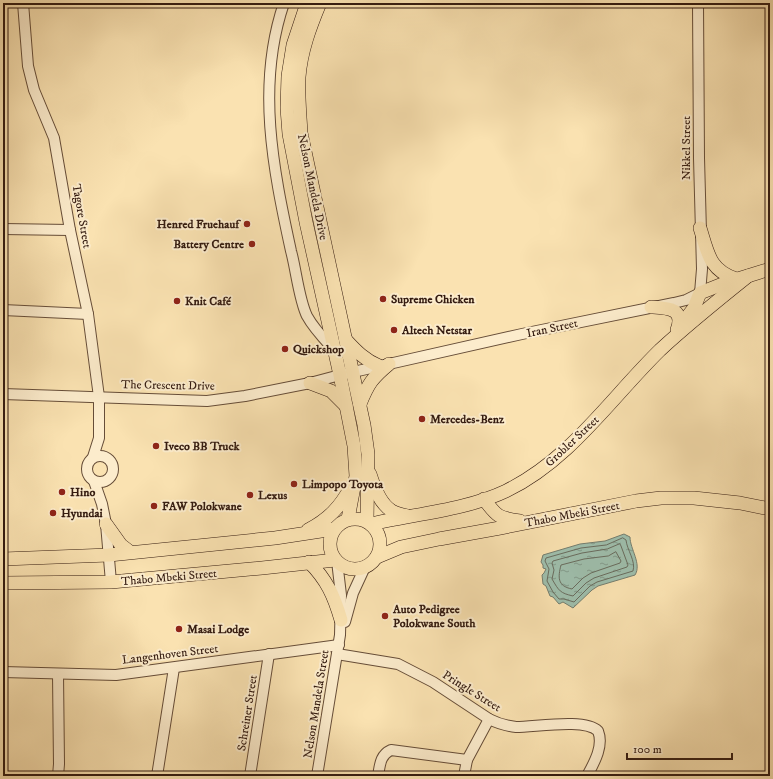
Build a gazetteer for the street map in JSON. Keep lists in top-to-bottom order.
{
  "streets": {
    "main road": [
      "Nelson Mandela Drive",
      "Iran Street",
      "Grobler Street",
      "Thabo Mbeki Street"
    ],
    "street": [
      "Nikkel Street",
      "Tagore Street",
      "The Crescent Drive",
      "Langenhoven Street",
      "Pringle Street",
      "Nelson Mandela Street",
      "Schreiner Street"
    ]
  },
  "crossings": [
    ["Nikkel Street", "Iran Street"],
    ["Nikkel Street", "Grobler Street"],
    ["Nelson Mandela Drive", "Iran Street"],
    ["Nelson Mandela Drive", "The Crescent Drive"],
    ["Nelson Mandela Drive", "Grobler Street"],
    ["Nelson Mandela Drive", "Thabo Mbeki Street"],
    ["Nelson Mandela Drive", "Nelson Mandela Street"],
    ["Tagore Street", "The Crescent Drive"],
    ["Tagore Street", "Thabo Mbeki Street"],
    ["Iran Street", "The Crescent Drive"],
    ["Iran Street", "Grobler Street"],
    ["Grobler Street", "Thabo Mbeki Street"],
    ["Grobler Street", "Nelson Mandela Street"],
    ["Thabo Mbeki Street", "Nelson Mandela Street"],
    ["Langenhoven Street", "Pringle Street"],
    ["Langenhoven Street", "Nelson Mandela Street"],
    ["Langenhoven Street", "Schreiner Street"],
    ["Pringle Street", "Nelson Mandela Street"]
  ],
  "places": [
    "Henred Fruehauf",
    "Battery Centre",
    "Supreme Chicken",
    "Knit Café",
    "Altech Netstar",
    "Quickshop",
    "Mercedes-Benz",
    "Iveco BB Truck",
    "Limpopo Toyota",
    "Hino",
    "Lexus",
    "FAW Polokwane",
    "Hyundai",
    "Auto Pedigree Polokwane South",
    "Masai Lodge"
  ],
  "scale_bar": "100 m"
}
